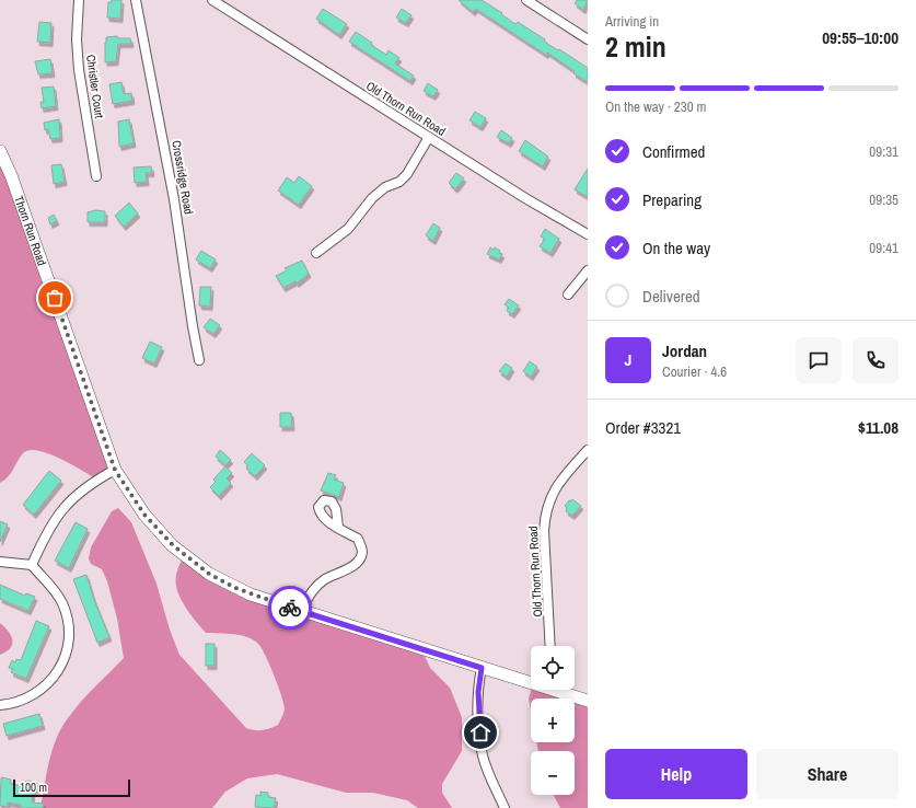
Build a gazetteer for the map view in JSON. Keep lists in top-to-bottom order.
{
  "streets": {
    "street": [
      "Christler Court",
      "Old Thorn Run Road",
      "Crossridge Road",
      "Thorn Run Road"
    ]
  },
  "scale_bar": "100 m",
  "page": {
    "heading": ["2 min", "Arriving in", "09:55–10:00"],
    "panel": [
      "Jordan",
      "Courier · 4.6",
      "Order #3321",
      "$11.08"
    ],
    "bar": "On the way · 230 m",
    "list": [
      ["Confirmed", "09:31"],
      ["Preparing", "09:35"],
      ["On the way", "09:41"],
      "Delivered"
    ],
    "round": "J",
    "map_buttons": ["+", "−"],
    "buttons": ["Help", "Share"],
    "scale": "100 m"
  }
}
